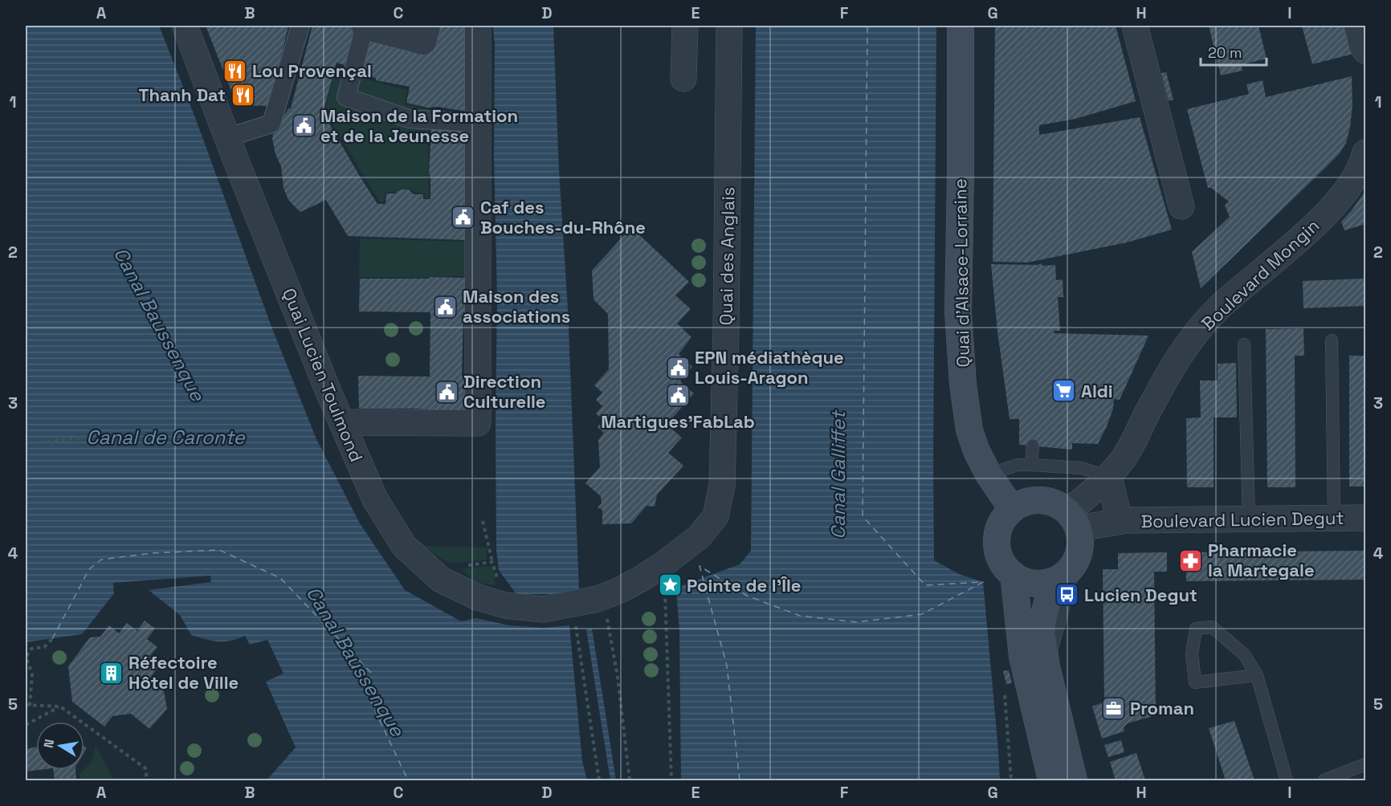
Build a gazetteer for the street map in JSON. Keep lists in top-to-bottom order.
{
  "streets": {
    "main road": ["Quai d'Alsace-Lorraine"],
    "street": [
      "Quai des Anglais",
      "Boulevard Mongin",
      "Quai Lucien Toulmond",
      "Boulevard Lucien Degut"
    ]
  },
  "crossings": [
    ["Quai des Anglais", "Quai Lucien Toulmond"],
    ["Quai d'Alsace-Lorraine", "Boulevard Mongin"],
    ["Quai d'Alsace-Lorraine", "Boulevard Lucien Degut"],
    ["Boulevard Mongin", "Boulevard Lucien Degut"]
  ],
  "water": ["Canal Baussenque", "Canal de Caronte", "Canal Galliffet"],
  "places": {
    "restaurant": ["Lou Provençal", "Thanh Dat"],
    "public building": [
      "Maison de la Formation et de la Jeunesse",
      "Caf des Bouches-du-Rhône",
      "Maison des associations",
      "EPN médiathèque Louis-Aragon",
      "Direction Culturelle",
      "Martigues'FabLab"
    ],
    "supermarket": ["Aldi"],
    "pharmacy": ["Pharmacie la Martegale"],
    "place": ["Pointe de l'Île"],
    "bus stop": ["Lucien Degut"],
    "building": ["Réfectoire Hôtel de Ville"],
    "office": ["Proman"]
  },
  "scale_bar": "20 m",
  "north": "left",
  "grid": {
    "columns": [
      "A",
      "B",
      "C",
      "D",
      "E",
      "F",
      "G",
      "H",
      "I"
    ],
    "rows": [
      "1",
      "2",
      "3",
      "4",
      "5"
    ]
  }
}
